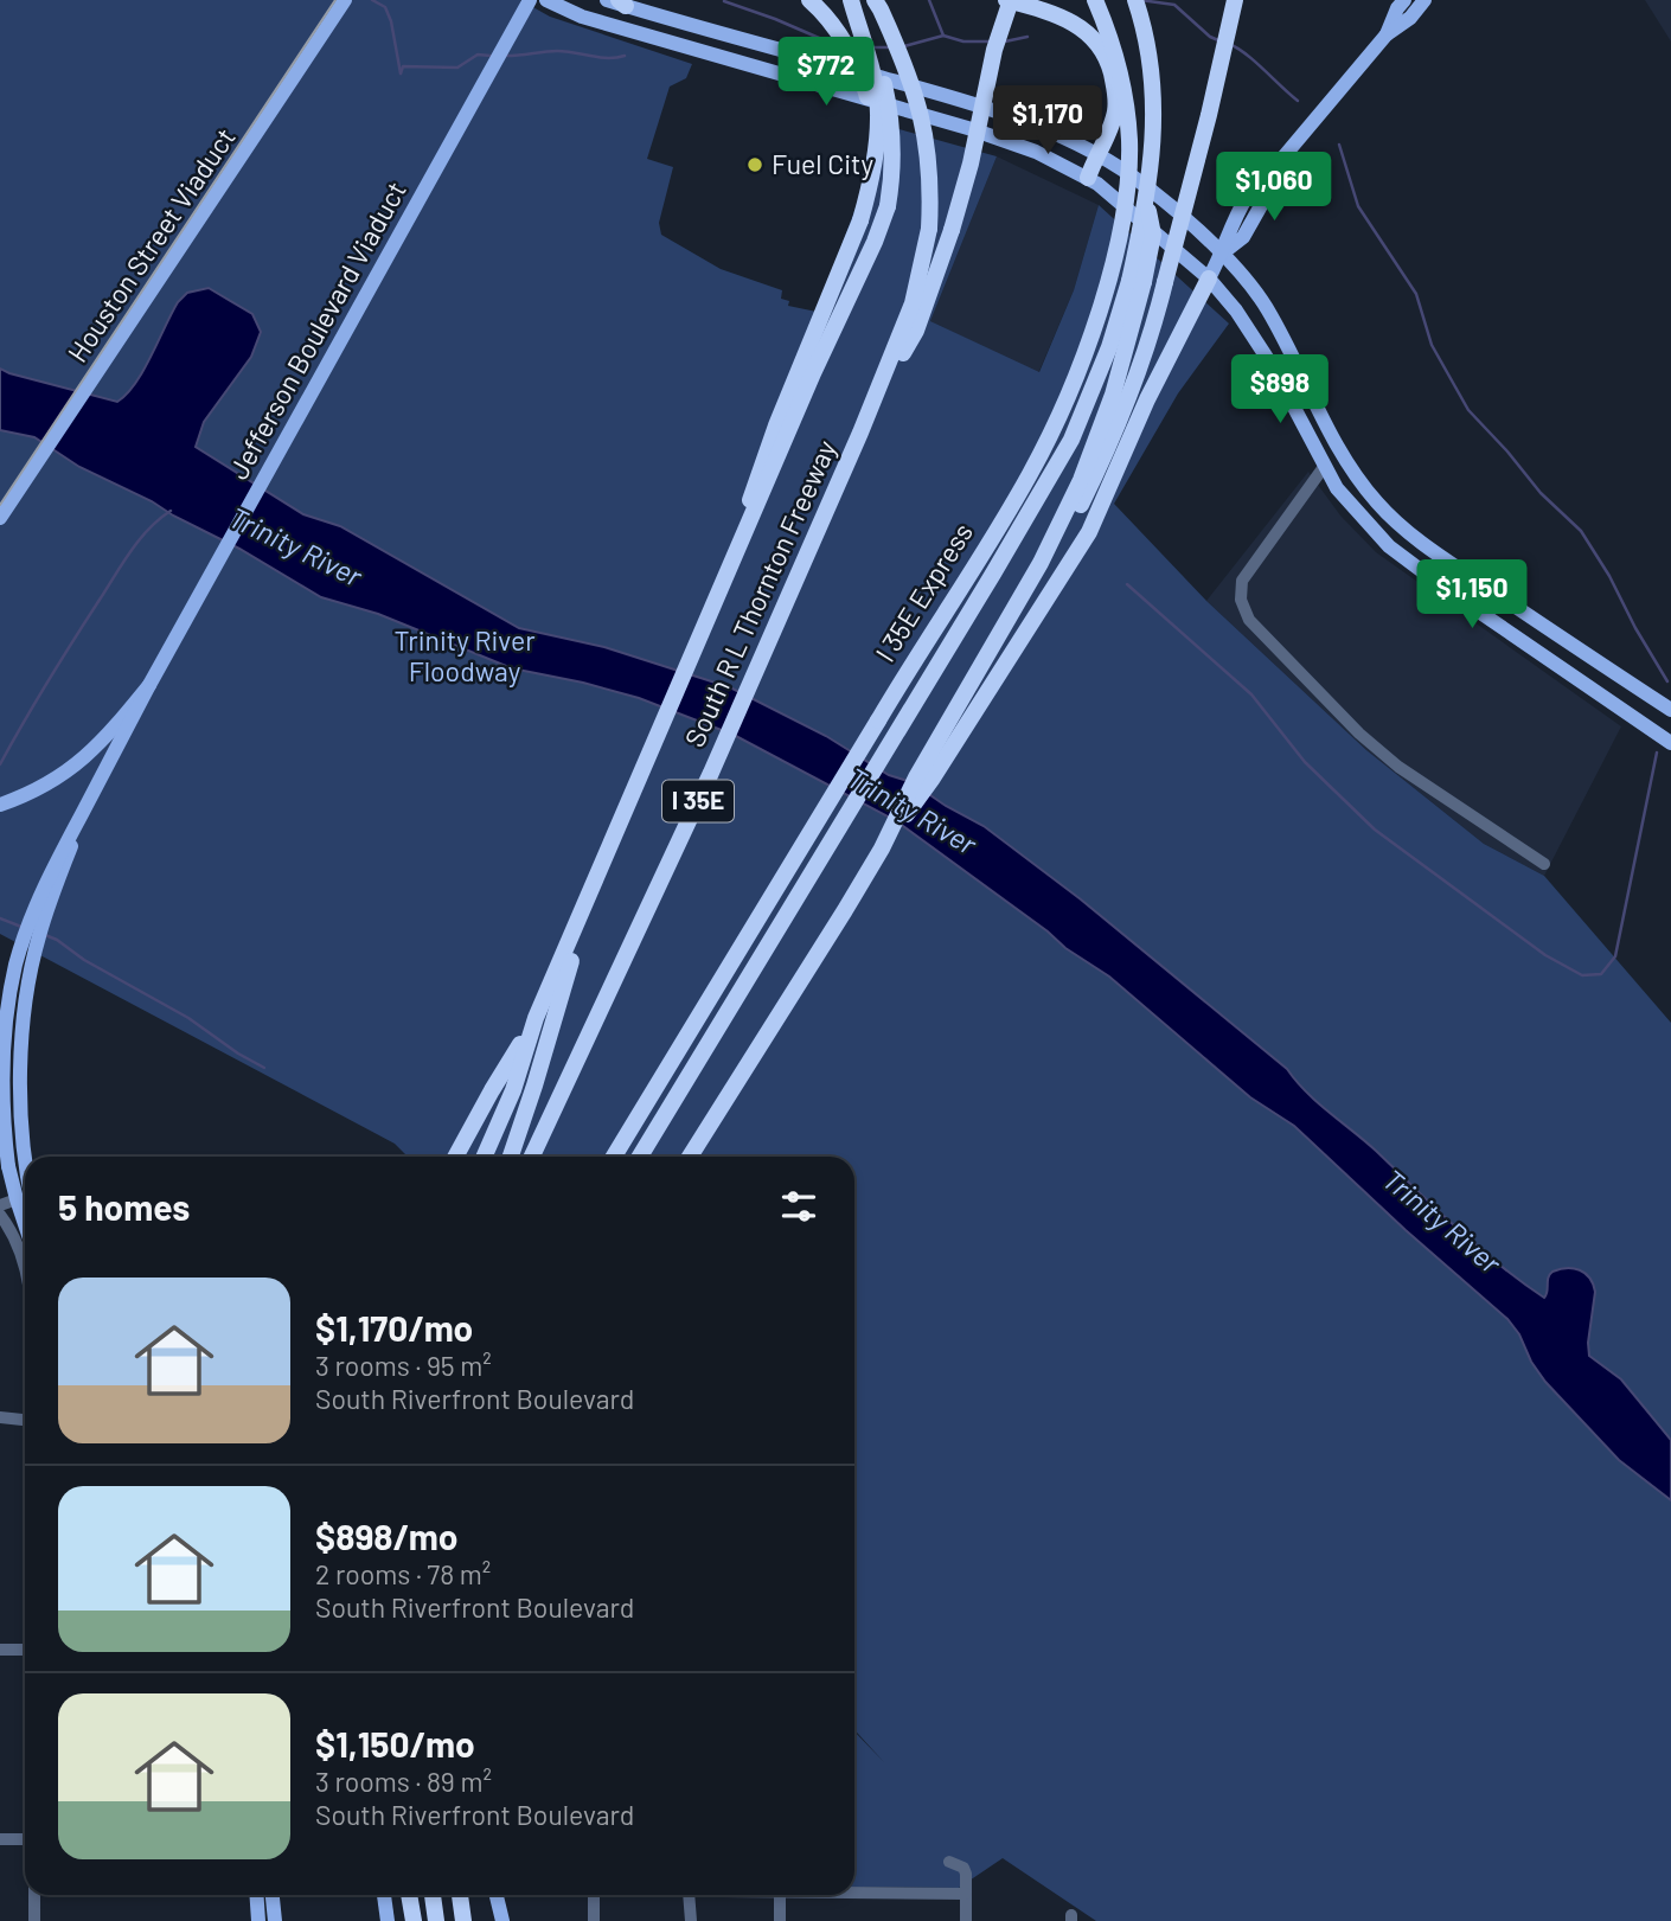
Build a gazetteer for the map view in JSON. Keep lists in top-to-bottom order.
{
  "streets": {
    "highway": ["I 35E Express", "South R L Thornton Freeway", "I 35E"],
    "main road": ["Houston Street Viaduct", "Jefferson Boulevard Viaduct"]
  },
  "crossings": [
    ["South R L Thornton Freeway", "I 35E"]
  ],
  "water": ["Trinity River"],
  "parks": ["Trinity River Floodway"],
  "places": ["Fuel City"],
  "page": {
    "price": [
      "$772",
      "$1,170",
      "$1,060",
      "$898",
      "$1,150"
    ],
    "heading": "5 homes",
    "list": [
      {
        "name": "$1,170/mo",
        "note": "3 rooms · 95 m² · South Riverfront Boulevard"
      },
      {
        "name": "$898/mo",
        "note": "2 rooms · 78 m² · South Riverfront Boulevard"
      },
      {
        "name": "$1,150/mo",
        "note": "3 rooms · 89 m² · South Riverfront Boulevard"
      }
    ]
  }
}
